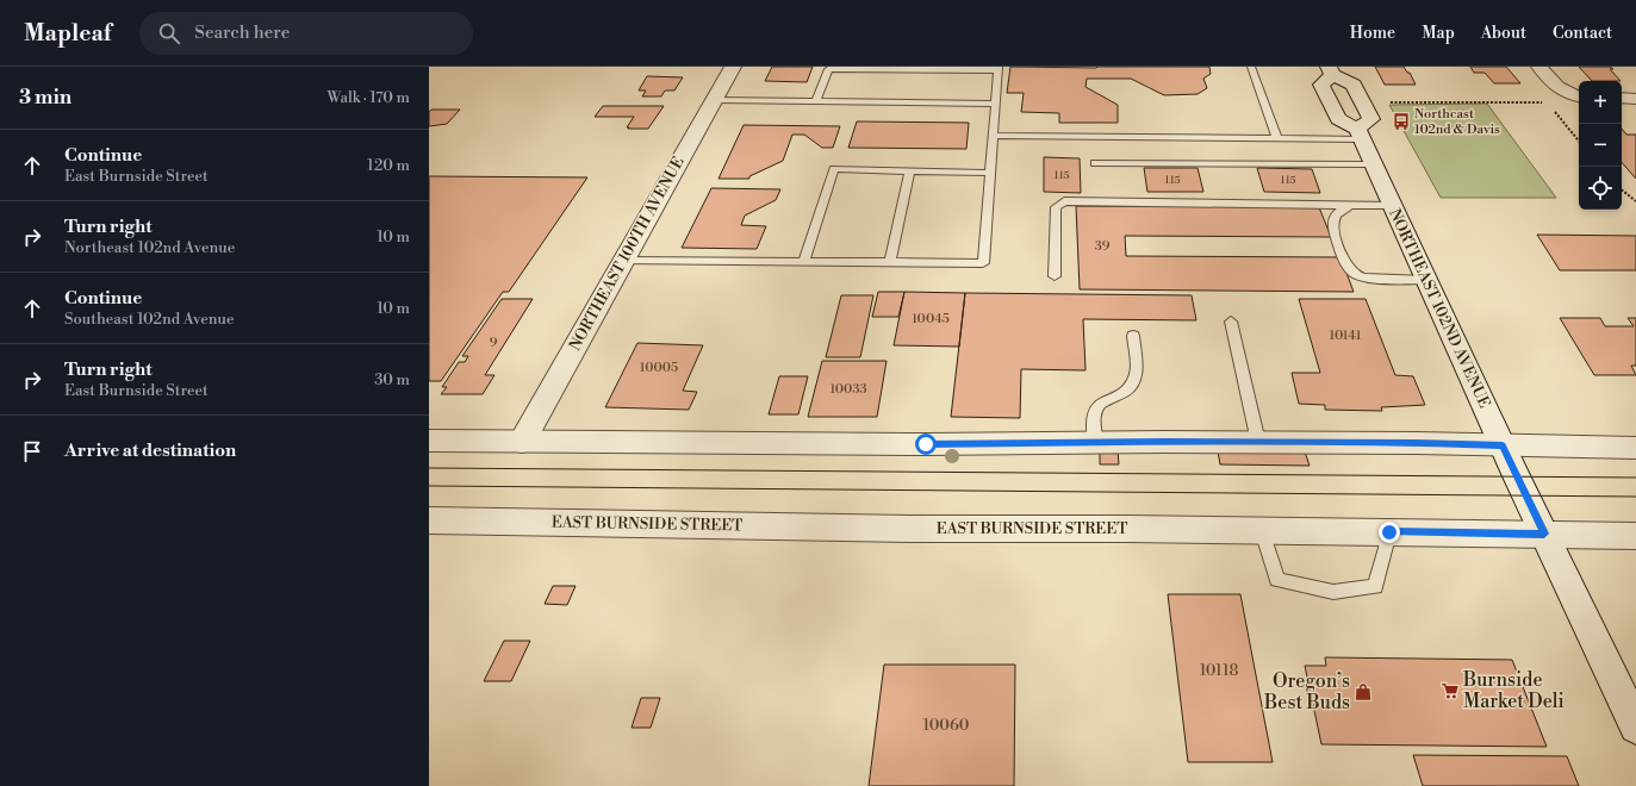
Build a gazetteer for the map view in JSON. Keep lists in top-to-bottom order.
{
  "streets": {
    "street": ["NORTHEAST 100TH AVENUE", "NORTHEAST 102ND AVENUE", "EAST BURNSIDE STREET"]
  },
  "crossings": [
    ["NORTHEAST 102ND AVENUE", "EAST BURNSIDE STREET"]
  ],
  "places": {
    "bus stop": ["Northeast 102nd & Davis"],
    "supermarket": ["Burnside Market Deli"],
    "shop": ["Oregon’s Best Buds"]
  },
  "house_numbers": [
    "115",
    "115",
    "115",
    "39",
    "10045",
    "10141",
    "9",
    "10005",
    "10033",
    "10118",
    "10060"
  ],
  "page": {
    "header": "Mapleaf",
    "search": "Search here",
    "nav": [
      "Home",
      "Map",
      "About",
      "Contact"
    ],
    "heading": ["3 min", "Walk · 170 m"],
    "map_buttons": ["+", "−"],
    "list": [
      ["Continue", "East Burnside Street", "120 m"],
      ["Turn right", "Northeast 102nd Avenue", "10 m"],
      ["Continue", "Southeast 102nd Avenue", "10 m"],
      ["Turn right", "East Burnside Street", "30 m"],
      "Arrive at destination"
    ]
  }
}
